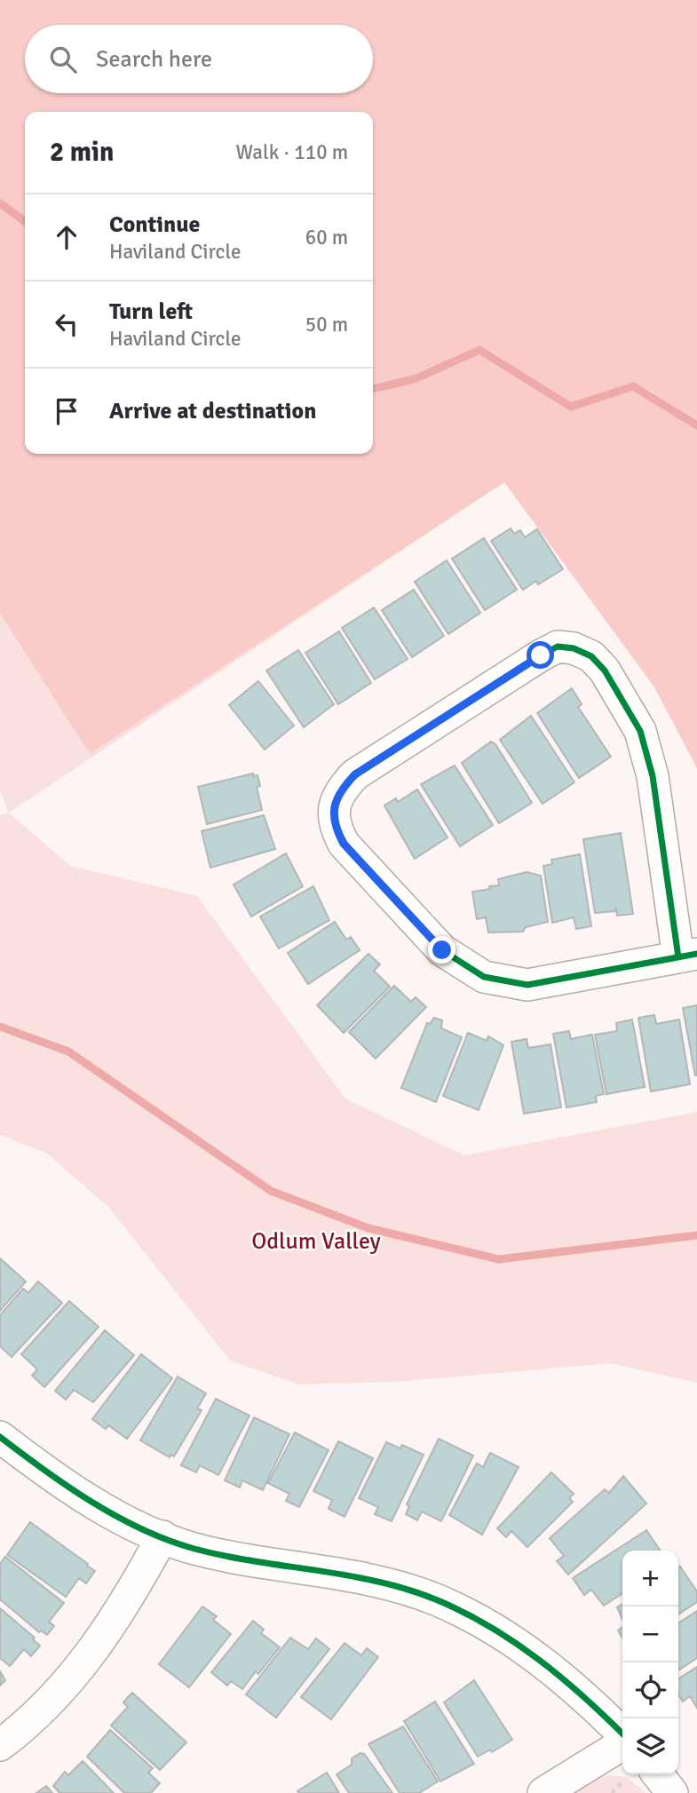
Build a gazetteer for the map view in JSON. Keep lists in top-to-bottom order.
{
  "parks": ["Odlum Valley"],
  "page": {
    "search": "Search here",
    "heading": ["2 min", "Walk · 110 m"],
    "list": [
      ["Continue", "Haviland Circle", "60 m"],
      ["Turn left", "Haviland Circle", "50 m"],
      "Arrive at destination"
    ],
    "map_buttons": ["+", "−"]
  }
}
